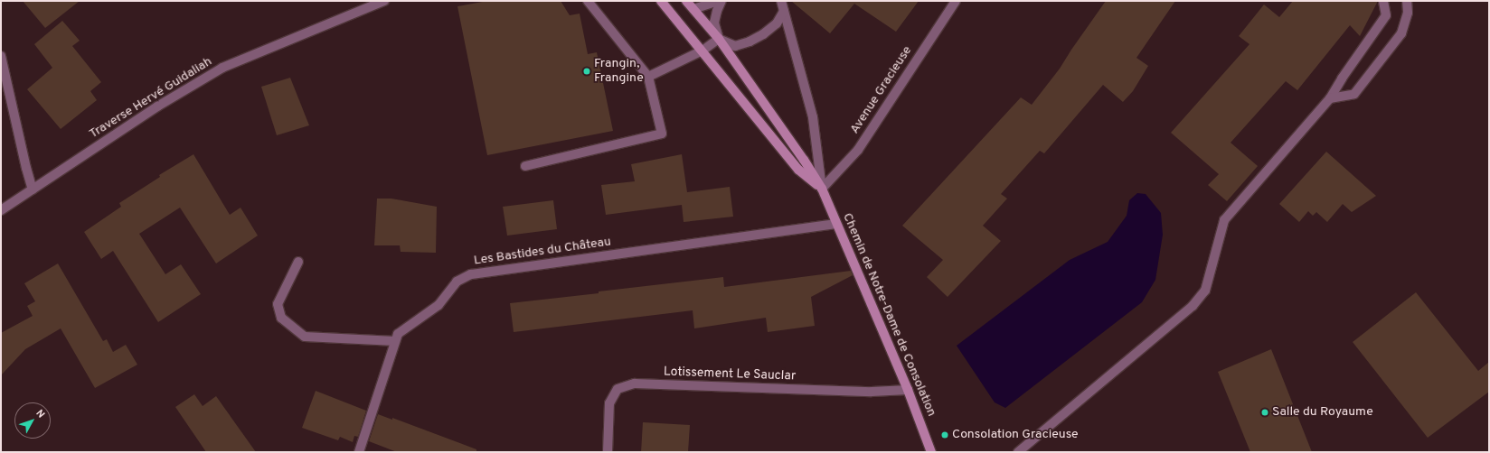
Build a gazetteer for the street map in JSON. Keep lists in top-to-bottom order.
{
  "streets": {
    "street": [
      "Avenue Gracieuse",
      "Traverse Hervé Guidaliah",
      "Les Bastides du Château",
      "Chemin de Notre-Dame de Consolation",
      "Lotissement Le Sauclar"
    ]
  },
  "crossings": [
    ["Avenue Gracieuse", "Chemin de Notre-Dame de Consolation"],
    ["Les Bastides du Château", "Chemin de Notre-Dame de Consolation"],
    ["Chemin de Notre-Dame de Consolation", "Lotissement Le Sauclar"]
  ],
  "places": ["Frangin, Frangine", "Salle du Royaume", "Consolation Gracieuse"],
  "north": "top right"
}
